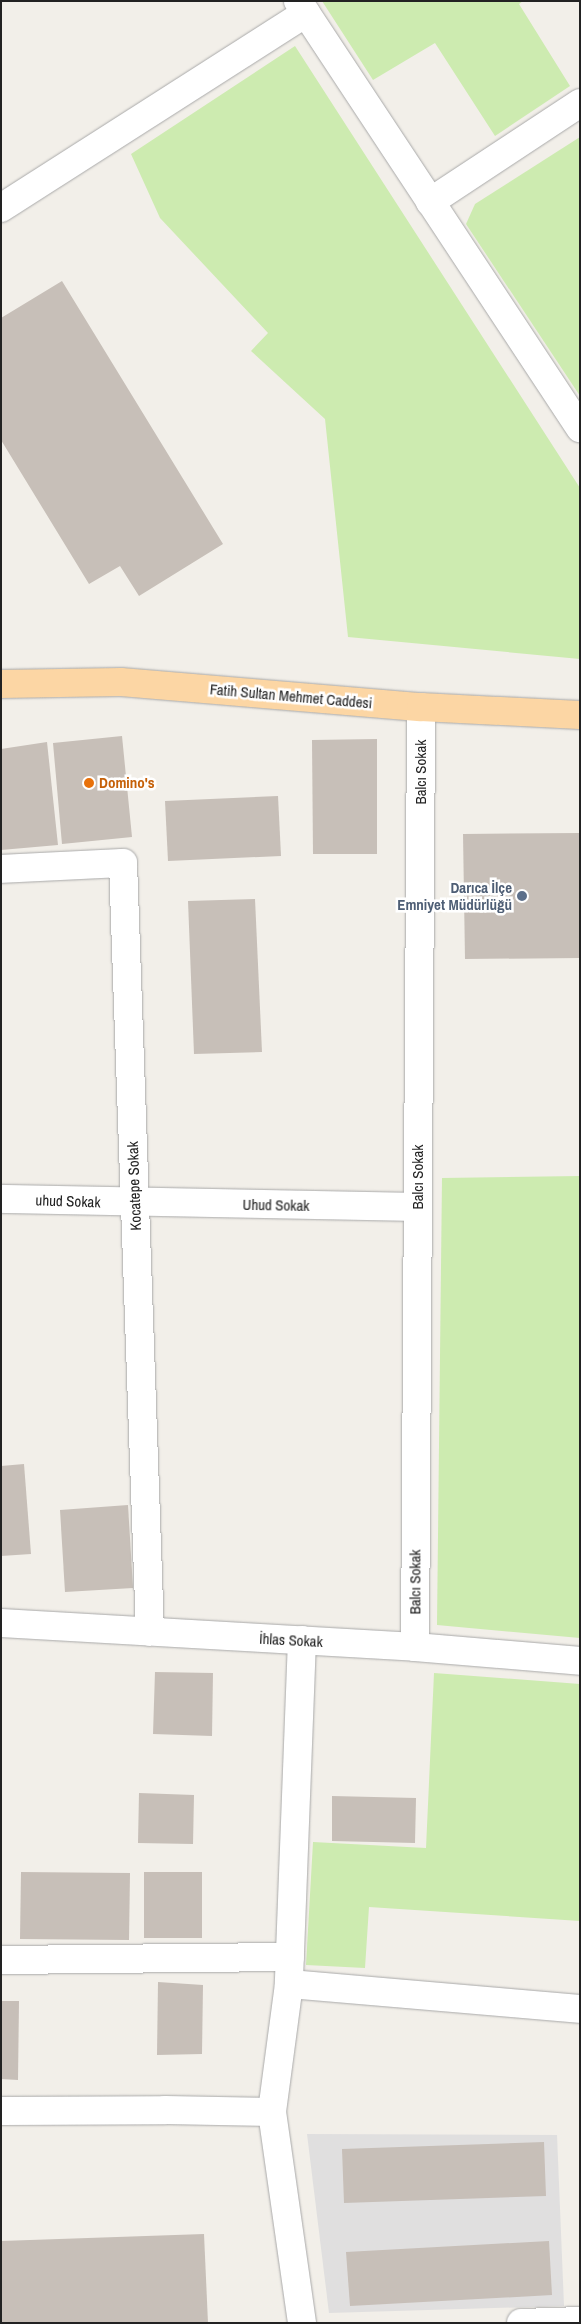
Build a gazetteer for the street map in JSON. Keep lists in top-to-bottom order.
{
  "streets": {
    "main road": ["Fatih Sultan Mehmet Caddesi"],
    "street": [
      "Balcı Sokak",
      "Kocatepe Sokak",
      "uhud Sokak",
      "Uhud Sokak",
      "İhlas Sokak"
    ]
  },
  "crossings": [
    ["Fatih Sultan Mehmet Caddesi", "Balcı Sokak"],
    ["Balcı Sokak", "Uhud Sokak"],
    ["Balcı Sokak", "İhlas Sokak"],
    ["Kocatepe Sokak", "uhud Sokak"],
    ["Kocatepe Sokak", "Uhud Sokak"],
    ["Kocatepe Sokak", "İhlas Sokak"],
    ["uhud Sokak", "Uhud Sokak"]
  ],
  "places": ["Domino's", "Darıca İlçe Emniyet Müdürlüğü"]
}
